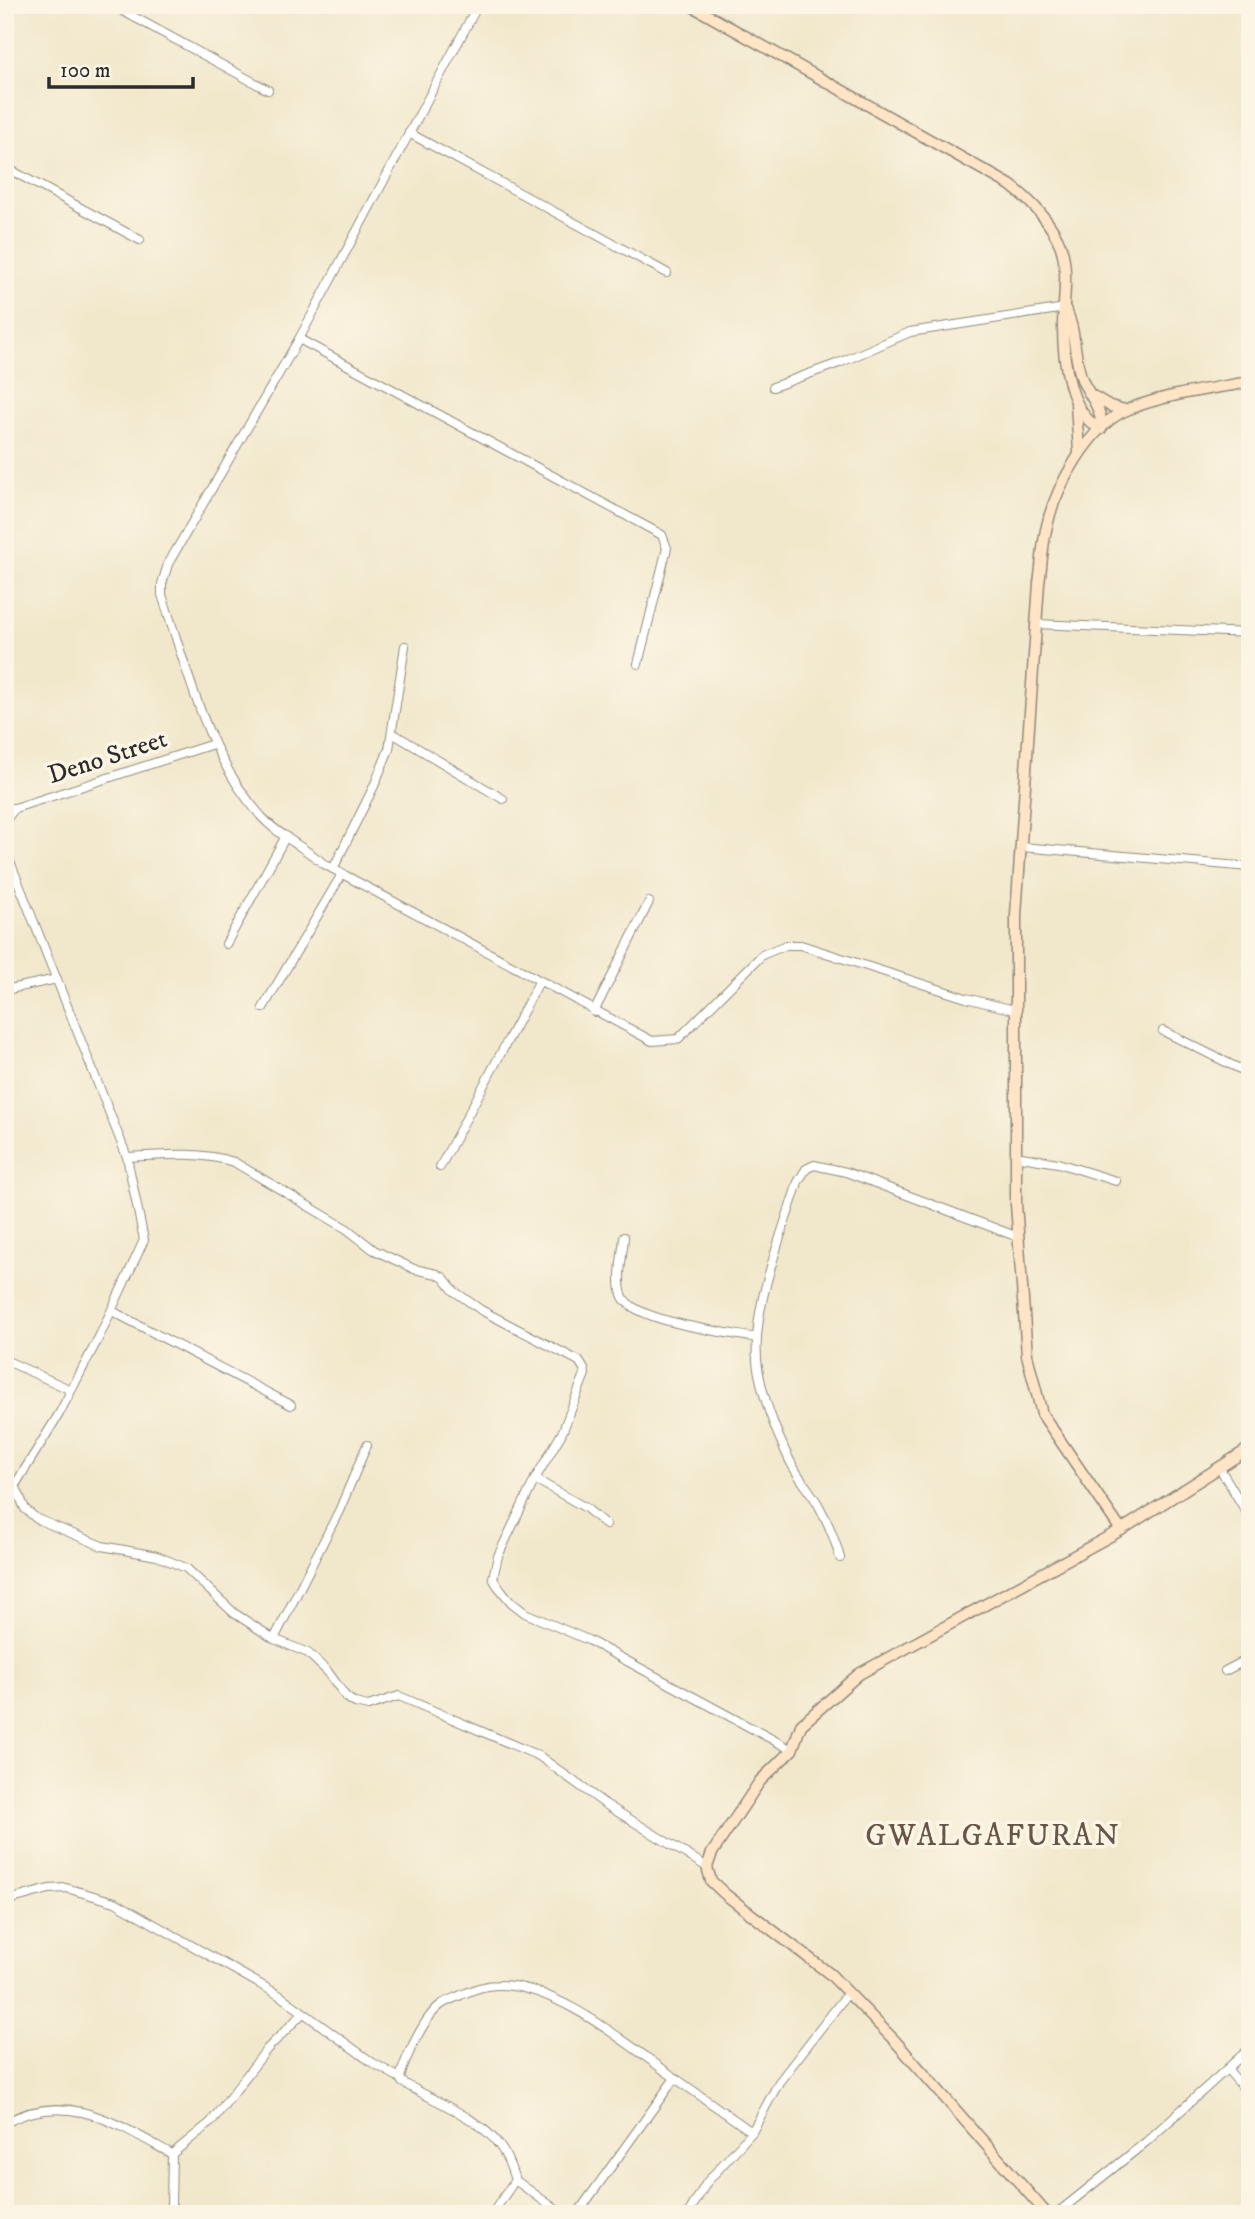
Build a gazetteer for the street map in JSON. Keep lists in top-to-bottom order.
{
  "streets": {
    "street": ["Deno Street"]
  },
  "districts": ["GWALGAFURAN"],
  "scale_bar": "100 m"
}
